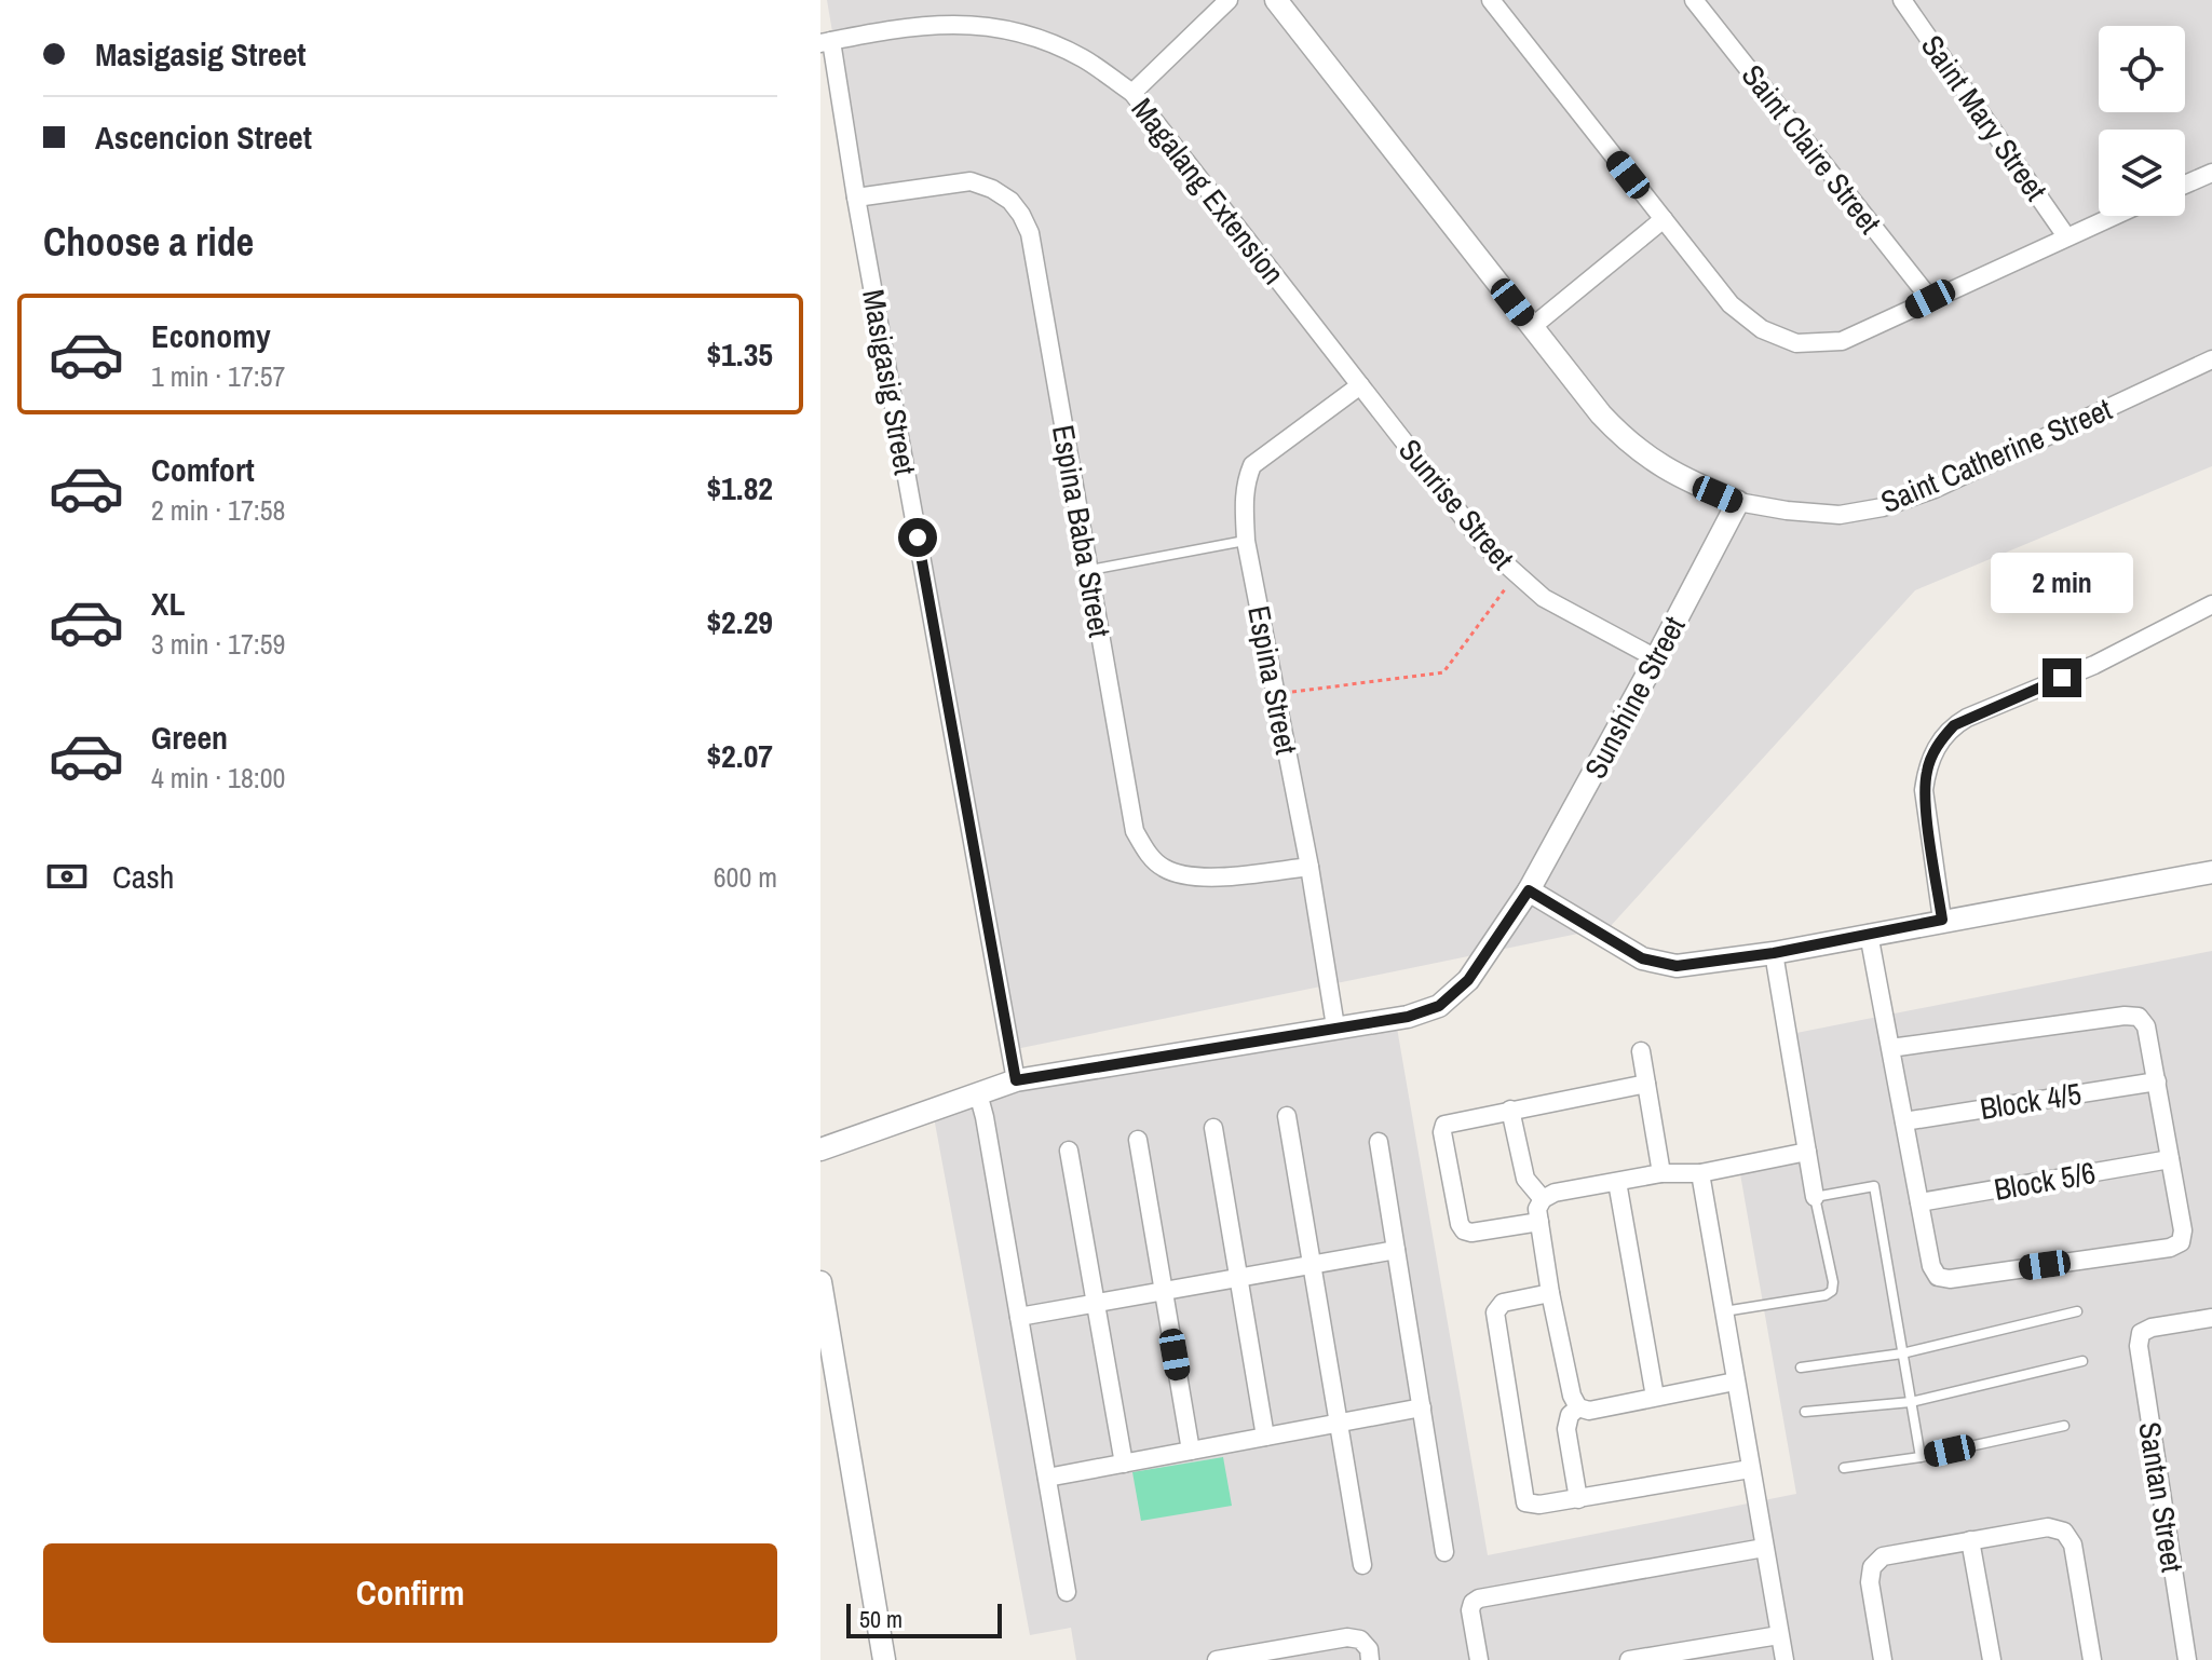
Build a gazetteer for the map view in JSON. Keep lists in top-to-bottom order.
{
  "streets": {
    "street": [
      "Saint Mary Street",
      "Saint Claire Street",
      "Magalang Extension",
      "Masigasig Street",
      "Saint Catherine Street",
      "Sunrise Street",
      "Espina Baba Street",
      "Espina Street",
      "Sunshine Street",
      "Block 4/5",
      "Block 5/6",
      "Santan Street"
    ]
  },
  "crossings": [
    ["Magalang Extension", "Masigasig Street"],
    ["Magalang Extension", "Sunrise Street"],
    ["Magalang Extension", "Espina Street"],
    ["Masigasig Street", "Espina Baba Street"],
    ["Masigasig Street", "Sunshine Street"],
    ["Saint Catherine Street", "Sunshine Street"],
    ["Sunrise Street", "Espina Street"],
    ["Sunrise Street", "Sunshine Street"],
    ["Espina Baba Street", "Espina Street"],
    ["Espina Street", "Sunshine Street"]
  ],
  "scale_bar": "50 m",
  "page": {
    "banner": ["Masigasig Street", "Ascencion Street"],
    "heading": "Choose a ride",
    "list": [
      {
        "name": "Economy",
        "note": "1 min · 17:57",
        "value": "$1.35"
      },
      {
        "name": "Comfort",
        "note": "2 min · 17:58",
        "value": "$1.82"
      },
      {
        "name": "XL",
        "note": "3 min · 17:59",
        "value": "$2.29"
      },
      {
        "name": "Green",
        "note": "4 min · 18:00",
        "value": "$2.07"
      }
    ],
    "bubble": "2 min",
    "pay": ["Cash", "600 m"],
    "buttons": "Confirm",
    "scale": "50 m"
  }
}
